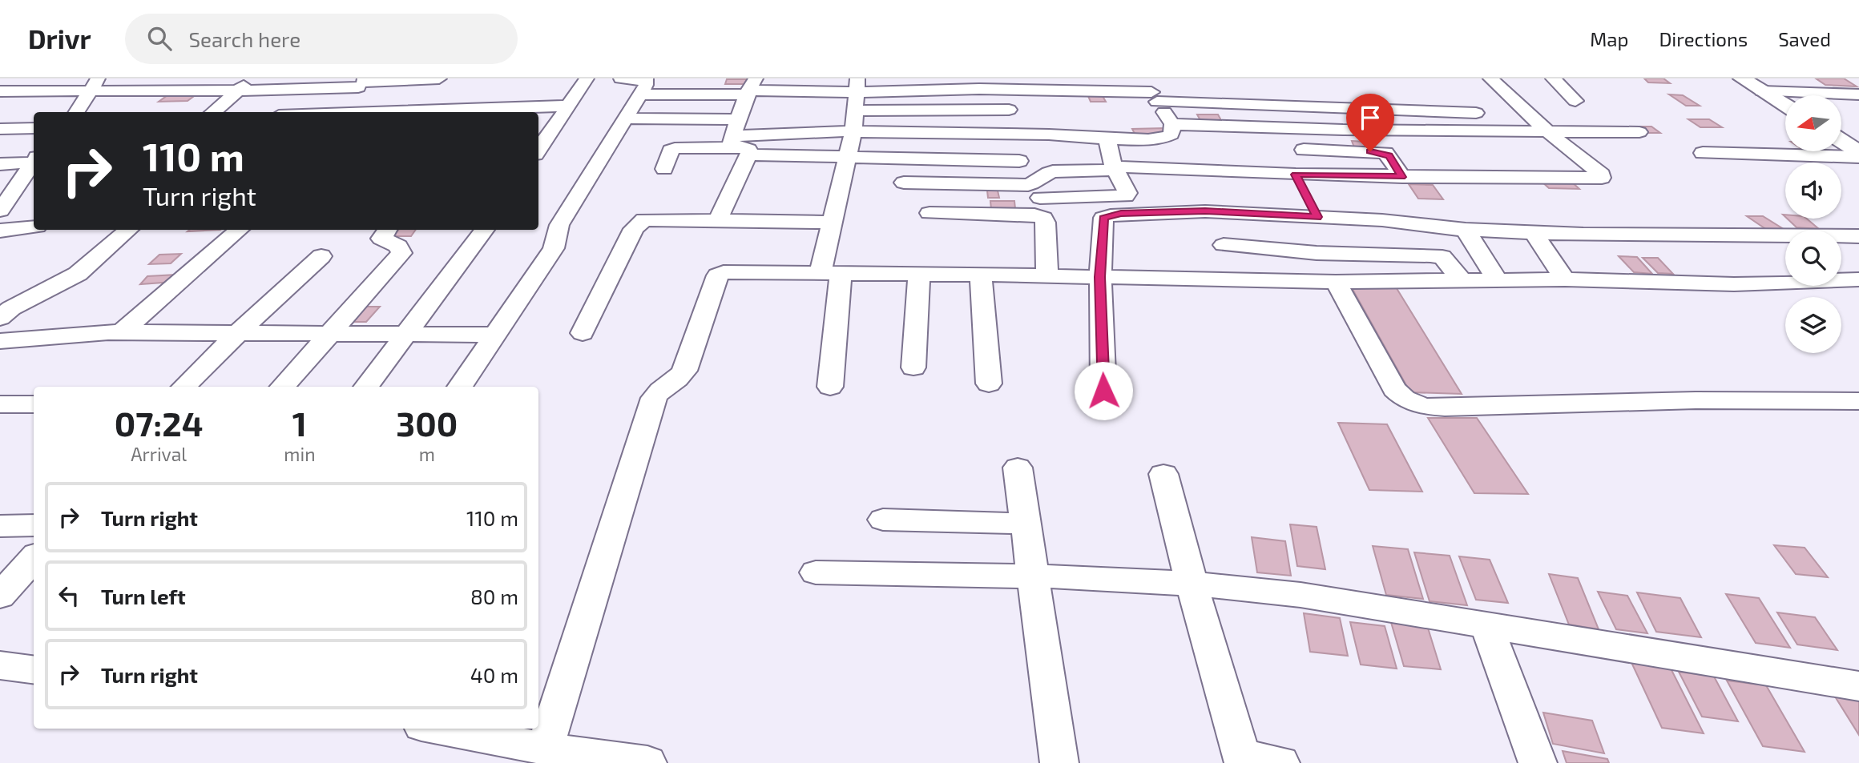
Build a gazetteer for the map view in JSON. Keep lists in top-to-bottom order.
{
  "north": "left",
  "page": {
    "header": "Drivr",
    "search": "Search here",
    "nav": ["Map", "Directions", "Saved"],
    "turn": ["110 m", "Turn right"],
    "eta": [
      "07:24",
      "Arrival",
      "1",
      "min",
      "300",
      "m"
    ],
    "list": [
      {
        "name": "Turn right",
        "value": "110 m"
      },
      {
        "name": "Turn left",
        "value": "80 m"
      },
      {
        "name": "Turn right",
        "value": "40 m"
      }
    ]
  }
}
